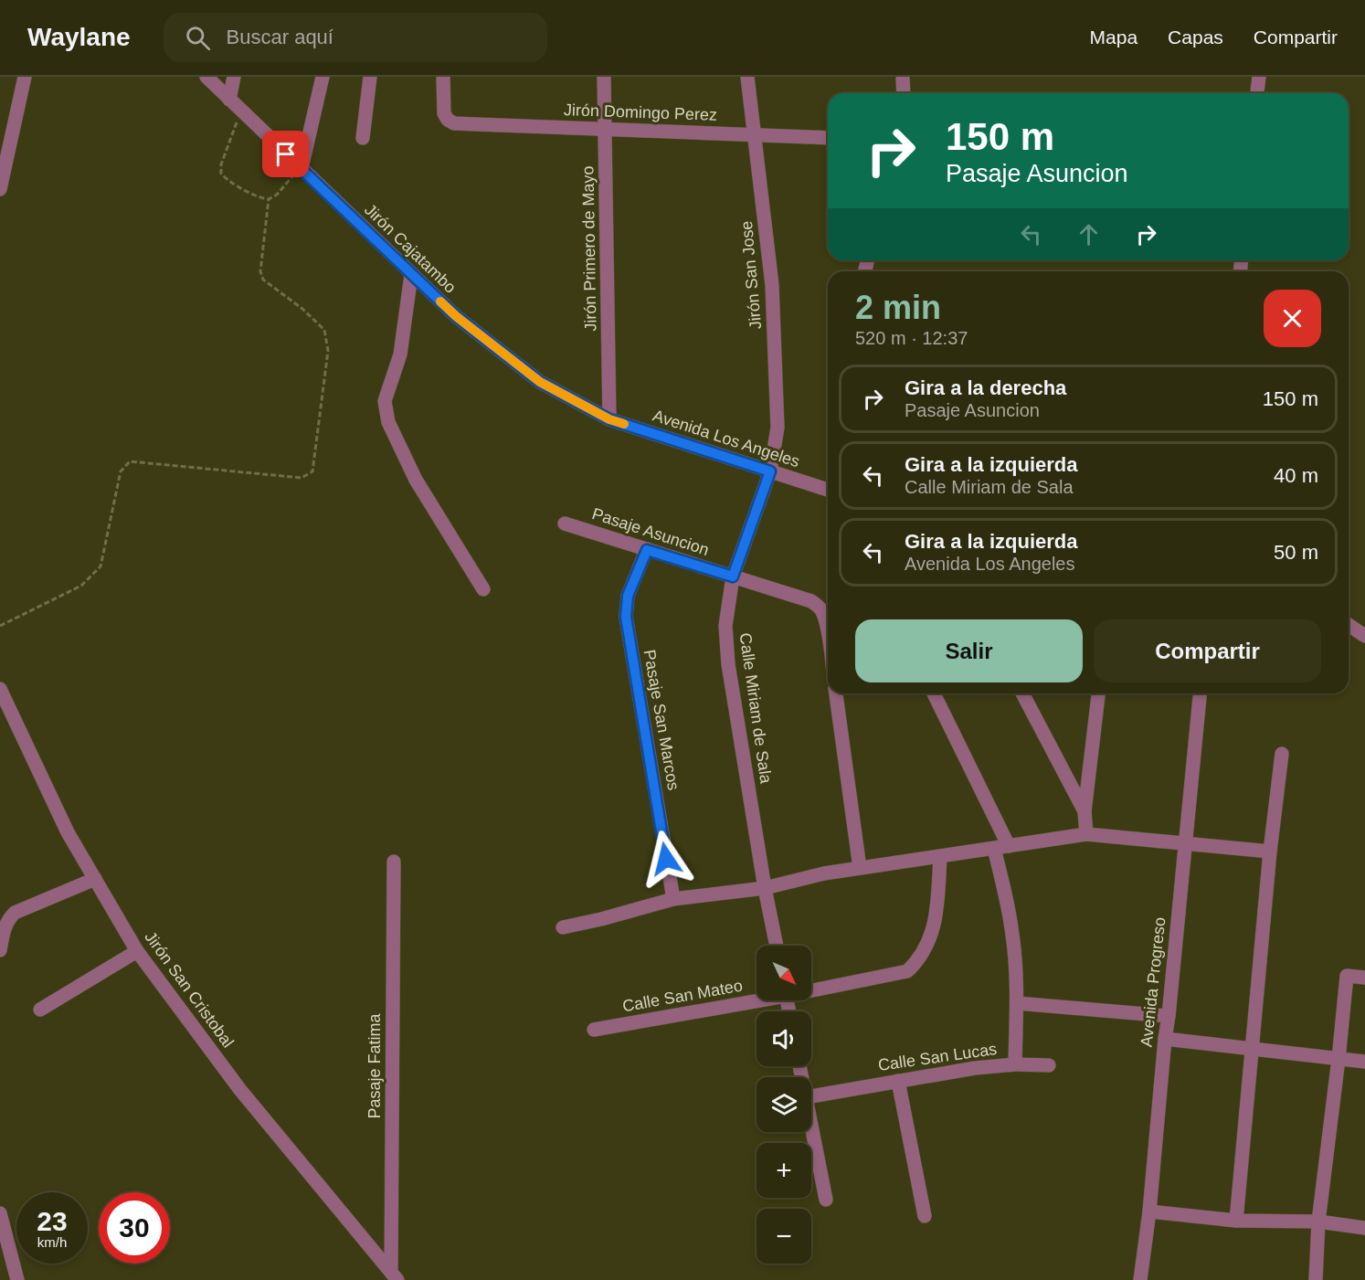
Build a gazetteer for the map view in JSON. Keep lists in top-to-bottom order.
{
  "streets": {
    "street": [
      "Jirón Domingo Perez",
      "Jirón Cajatambo",
      "Jirón Primero de Mayo",
      "Jirón San Jose",
      "Avenida Los Angeles",
      "Pasaje Asuncion",
      "Calle Miriam de Sala",
      "Pasaje San Marcos",
      "Avenida Progreso",
      "Jirón San Cristobal",
      "Calle San Mateo",
      "Calle San Lucas",
      "Pasaje Fatima"
    ]
  },
  "crossings": [
    ["Jirón Domingo Perez", "Jirón Primero de Mayo"],
    ["Jirón Domingo Perez", "Jirón San Jose"],
    ["Jirón Cajatambo", "Jirón Primero de Mayo"],
    ["Jirón Cajatambo", "Avenida Los Angeles"],
    ["Jirón Primero de Mayo", "Avenida Los Angeles"],
    ["Jirón San Jose", "Avenida Los Angeles"],
    ["Jirón San Jose", "Calle Miriam de Sala"],
    ["Avenida Los Angeles", "Calle Miriam de Sala"],
    ["Pasaje Asuncion", "Calle Miriam de Sala"],
    ["Pasaje Asuncion", "Pasaje San Marcos"],
    ["Jirón San Cristobal", "Pasaje Fatima"]
  ],
  "north": "bottom right",
  "page": {
    "header": "Waylane",
    "search": "Buscar aquí",
    "nav": ["Mapa", "Capas", "Compartir"],
    "turn": ["150 m", "Pasaje Asuncion"],
    "heading": ["2 min", "520 m · 12:37"],
    "list": [
      {
        "name": "Gira a la derecha",
        "note": "Pasaje Asuncion",
        "value": "150 m"
      },
      {
        "name": "Gira a la izquierda",
        "note": "Calle Miriam de Sala",
        "value": "40 m"
      },
      {
        "name": "Gira a la izquierda",
        "note": "Avenida Los Angeles",
        "value": "50 m"
      }
    ],
    "buttons": ["Salir", "Compartir"],
    "map_buttons": ["+", "−"],
    "speed": "23 km/h",
    "limit": "30"
  }
}
